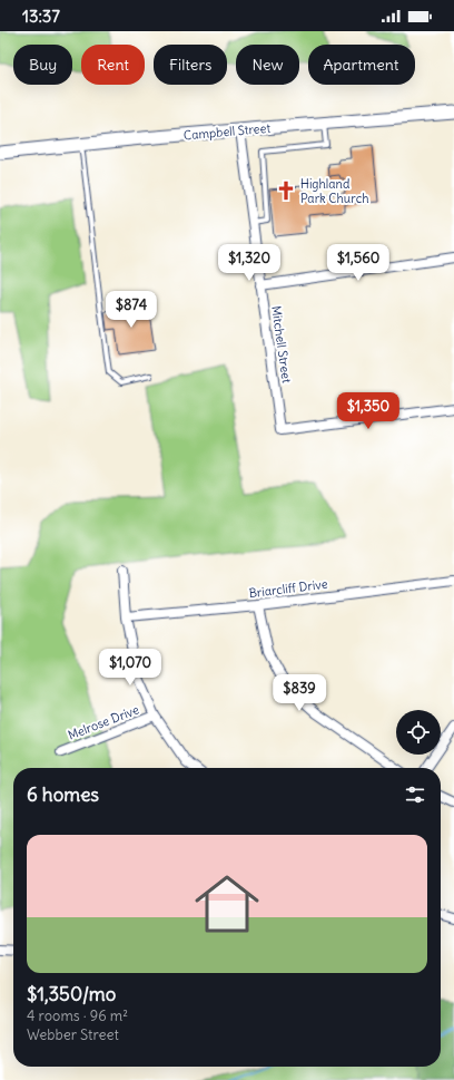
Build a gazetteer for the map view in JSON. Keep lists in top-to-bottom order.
{
  "streets": {
    "main road": ["Campbell Street"],
    "street": ["Mitchell Street", "Briarcliff Drive", "Melrose Drive"]
  },
  "crossings": [
    ["Campbell Street", "Mitchell Street"]
  ],
  "places": {
    "church": ["Highland Park Church"]
  },
  "page": {
    "status": "13:37",
    "chip": [
      "Buy",
      "Rent",
      "Filters",
      "New",
      "Apartment"
    ],
    "price": [
      "$1,320",
      "$1,560",
      "$874",
      "$1,350",
      "$1,070",
      "$839"
    ],
    "heading": "6 homes",
    "list": [
      {
        "name": "$1,350/mo",
        "note": "4 rooms · 96 m² · Webber Street"
      }
    ]
  }
}
